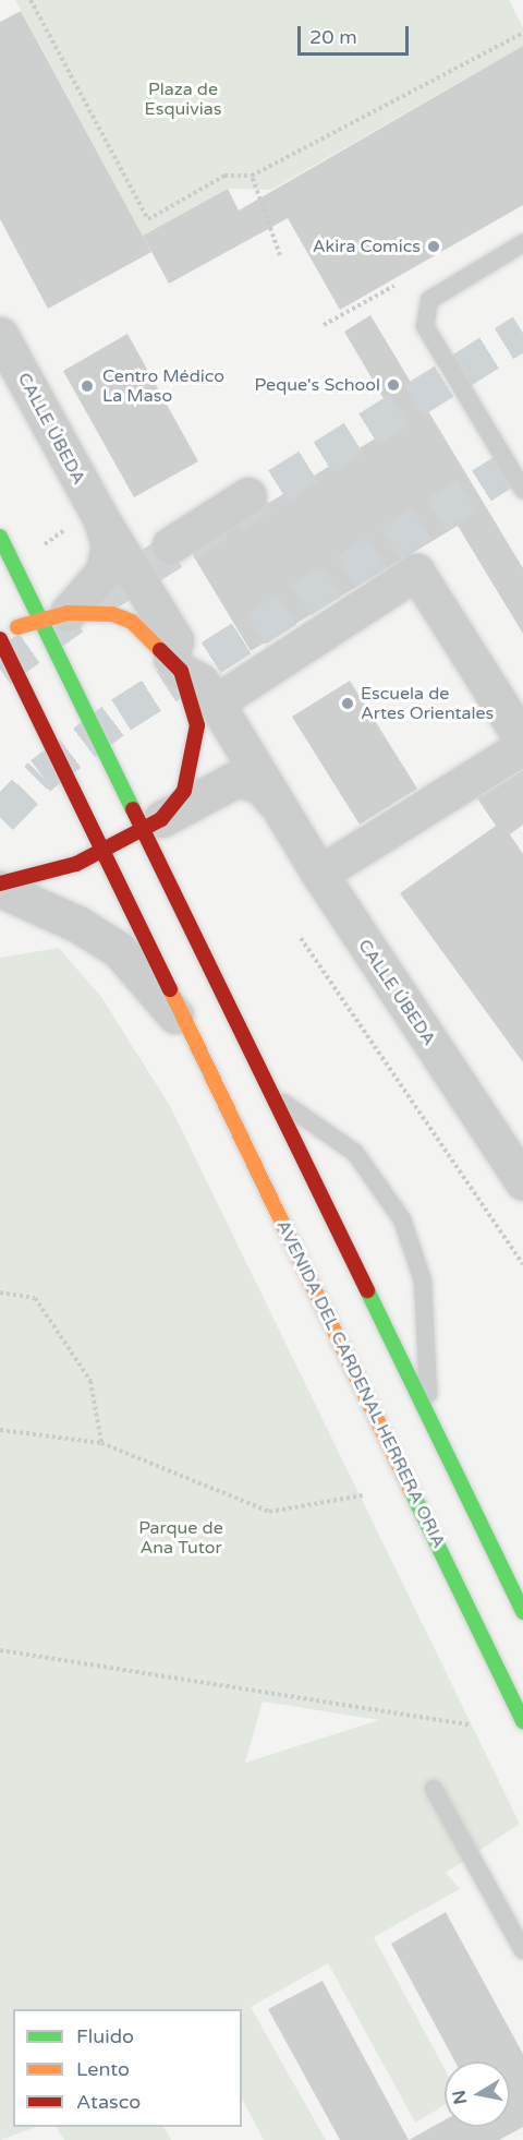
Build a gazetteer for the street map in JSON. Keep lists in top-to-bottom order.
{
  "streets": {
    "main road": ["AVENIDA DEL CARDENAL HERRERA ORIA"],
    "street": ["CALLE ÚBEDA"]
  },
  "crossings": [
    ["CALLE ÚBEDA", "AVENIDA DEL CARDENAL HERRERA ORIA"]
  ],
  "parks": ["Plaza de Esquivias", "Parque de Ana Tutor"],
  "places": [
    "Akira Comics",
    "Peque's School",
    "Centro Médico La Maso",
    "Escuela de Artes Orientales"
  ],
  "legend": ["Fluido", "Lento", "Atasco"],
  "scale_bar": "20 m",
  "north": "left"
}
